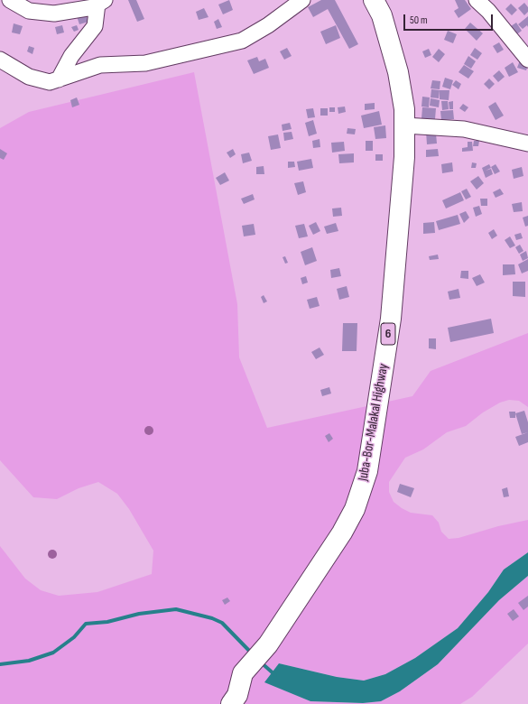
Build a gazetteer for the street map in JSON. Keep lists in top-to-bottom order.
{
  "streets": {
    "main road": ["6", "Juba-Bor-Malakal Highway"]
  },
  "scale_bar": "50 m"
}
